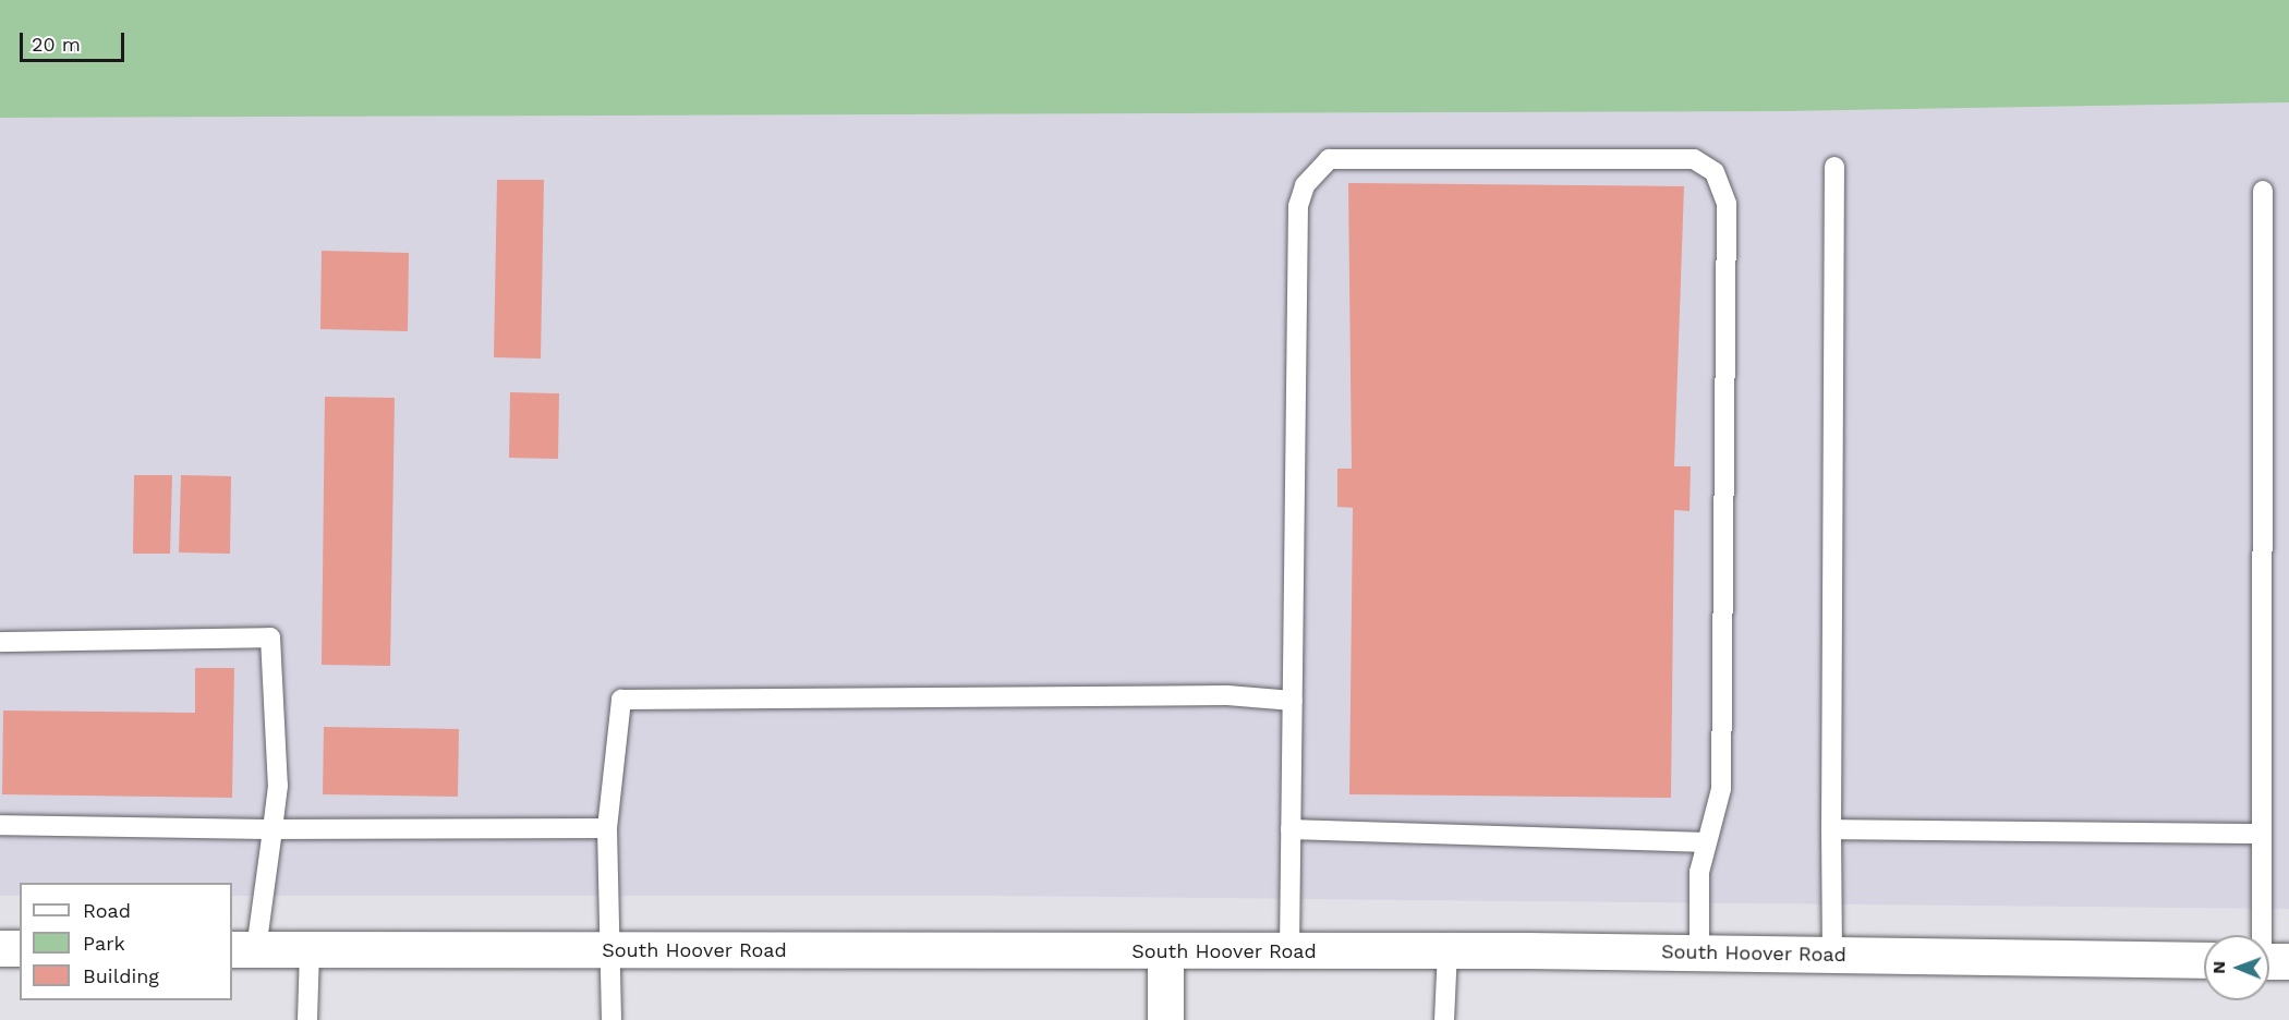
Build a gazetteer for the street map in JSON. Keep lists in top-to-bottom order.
{
  "streets": {
    "street": ["South Hoover Road"]
  },
  "legend": ["Road", "Park", "Building"],
  "scale_bar": "20 m",
  "north": "left"
}
